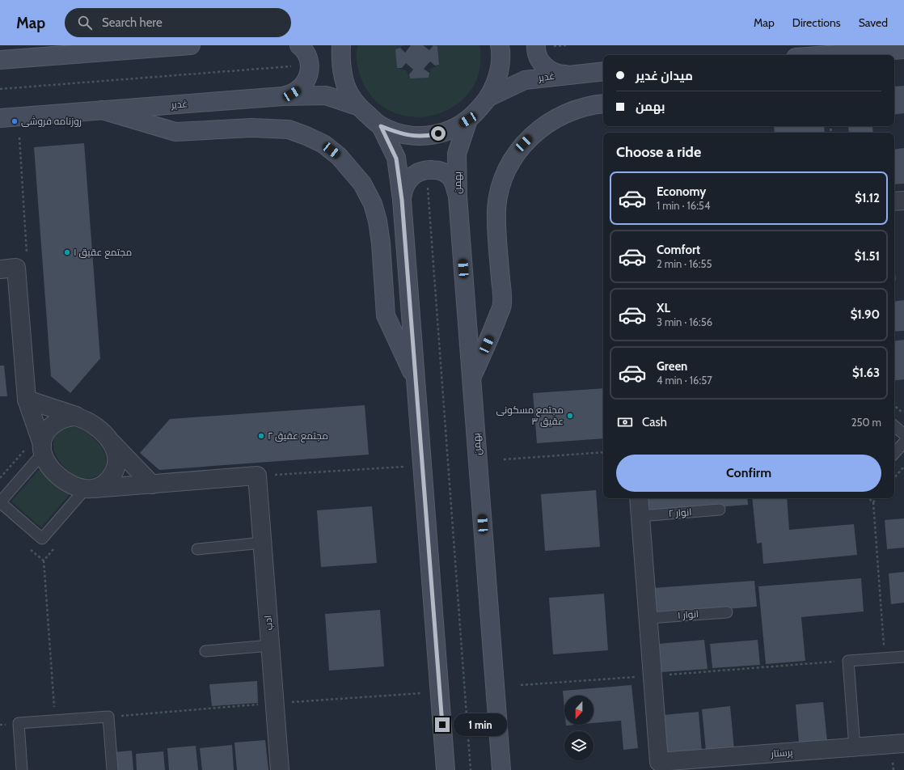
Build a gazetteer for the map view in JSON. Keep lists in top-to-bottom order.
{
  "streets": {
    "main road": ["غدیر", "بهمن"],
    "street": ["ادب", "پرستار"],
    "lane": ["انوار ۲", "انوار ۱"]
  },
  "places": [
    "روزنامه فروشی",
    "مجتمع عقیق ۱",
    "مجتمع مسکونی عقیق ۳",
    "مجتمع عقیق ۲"
  ],
  "north": "bottom",
  "page": {
    "header": "Map",
    "search": "Search here",
    "nav": ["Map", "Directions", "Saved"],
    "banner": ["میدان غدیر", "بهمن"],
    "heading": "Choose a ride",
    "list": [
      {
        "name": "Economy",
        "note": "1 min · 16:54",
        "value": "$1.12"
      },
      {
        "name": "Comfort",
        "note": "2 min · 16:55",
        "value": "$1.51"
      },
      {
        "name": "XL",
        "note": "3 min · 16:56",
        "value": "$1.90"
      },
      {
        "name": "Green",
        "note": "4 min · 16:57",
        "value": "$1.63"
      }
    ],
    "pay": ["Cash", "250 m"],
    "buttons": "Confirm",
    "bubble": "1 min"
  }
}
